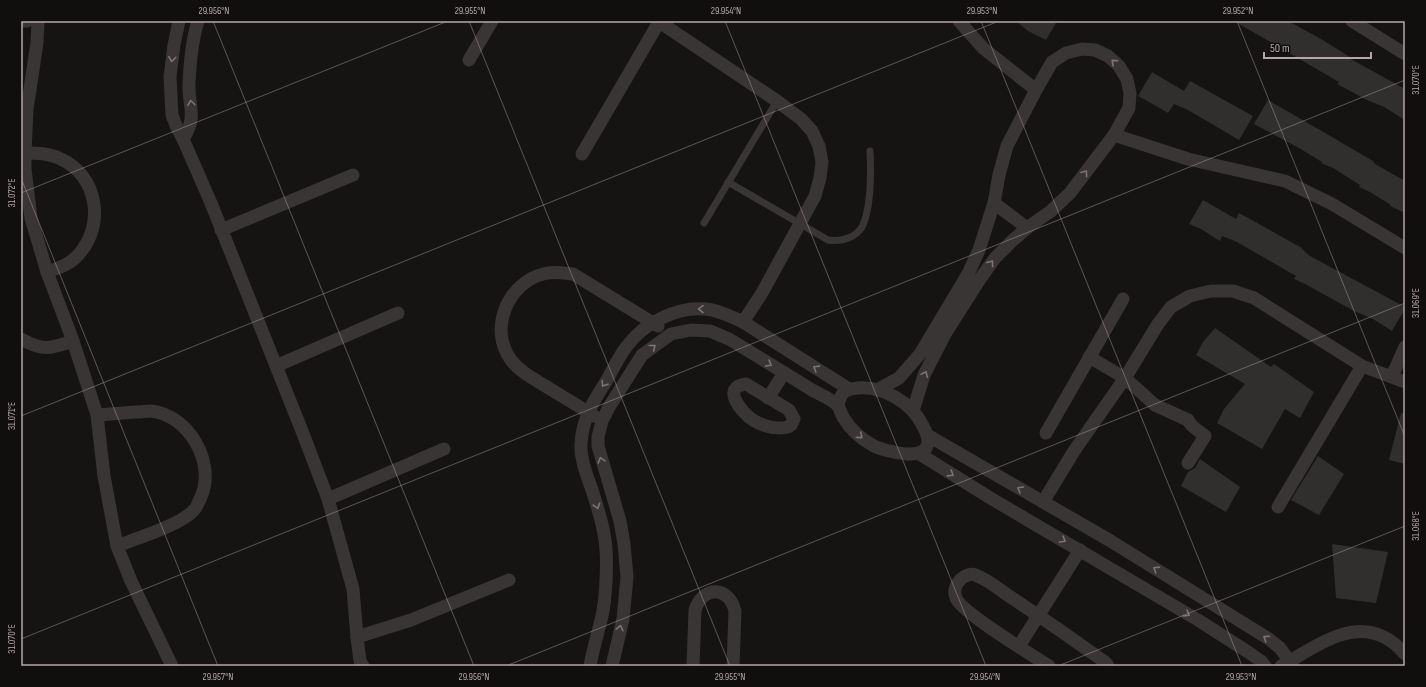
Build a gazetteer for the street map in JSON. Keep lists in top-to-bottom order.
{
  "scale_bar": "50 m",
  "coordinates": [
    "29.956°N",
    "29.955°N",
    "29.954°N",
    "29.953°N",
    "29.952°N",
    "31.070°E",
    "31.072°E",
    "31.069°E",
    "31.071°E",
    "31.068°E",
    "29.957°N"
  ]
}
